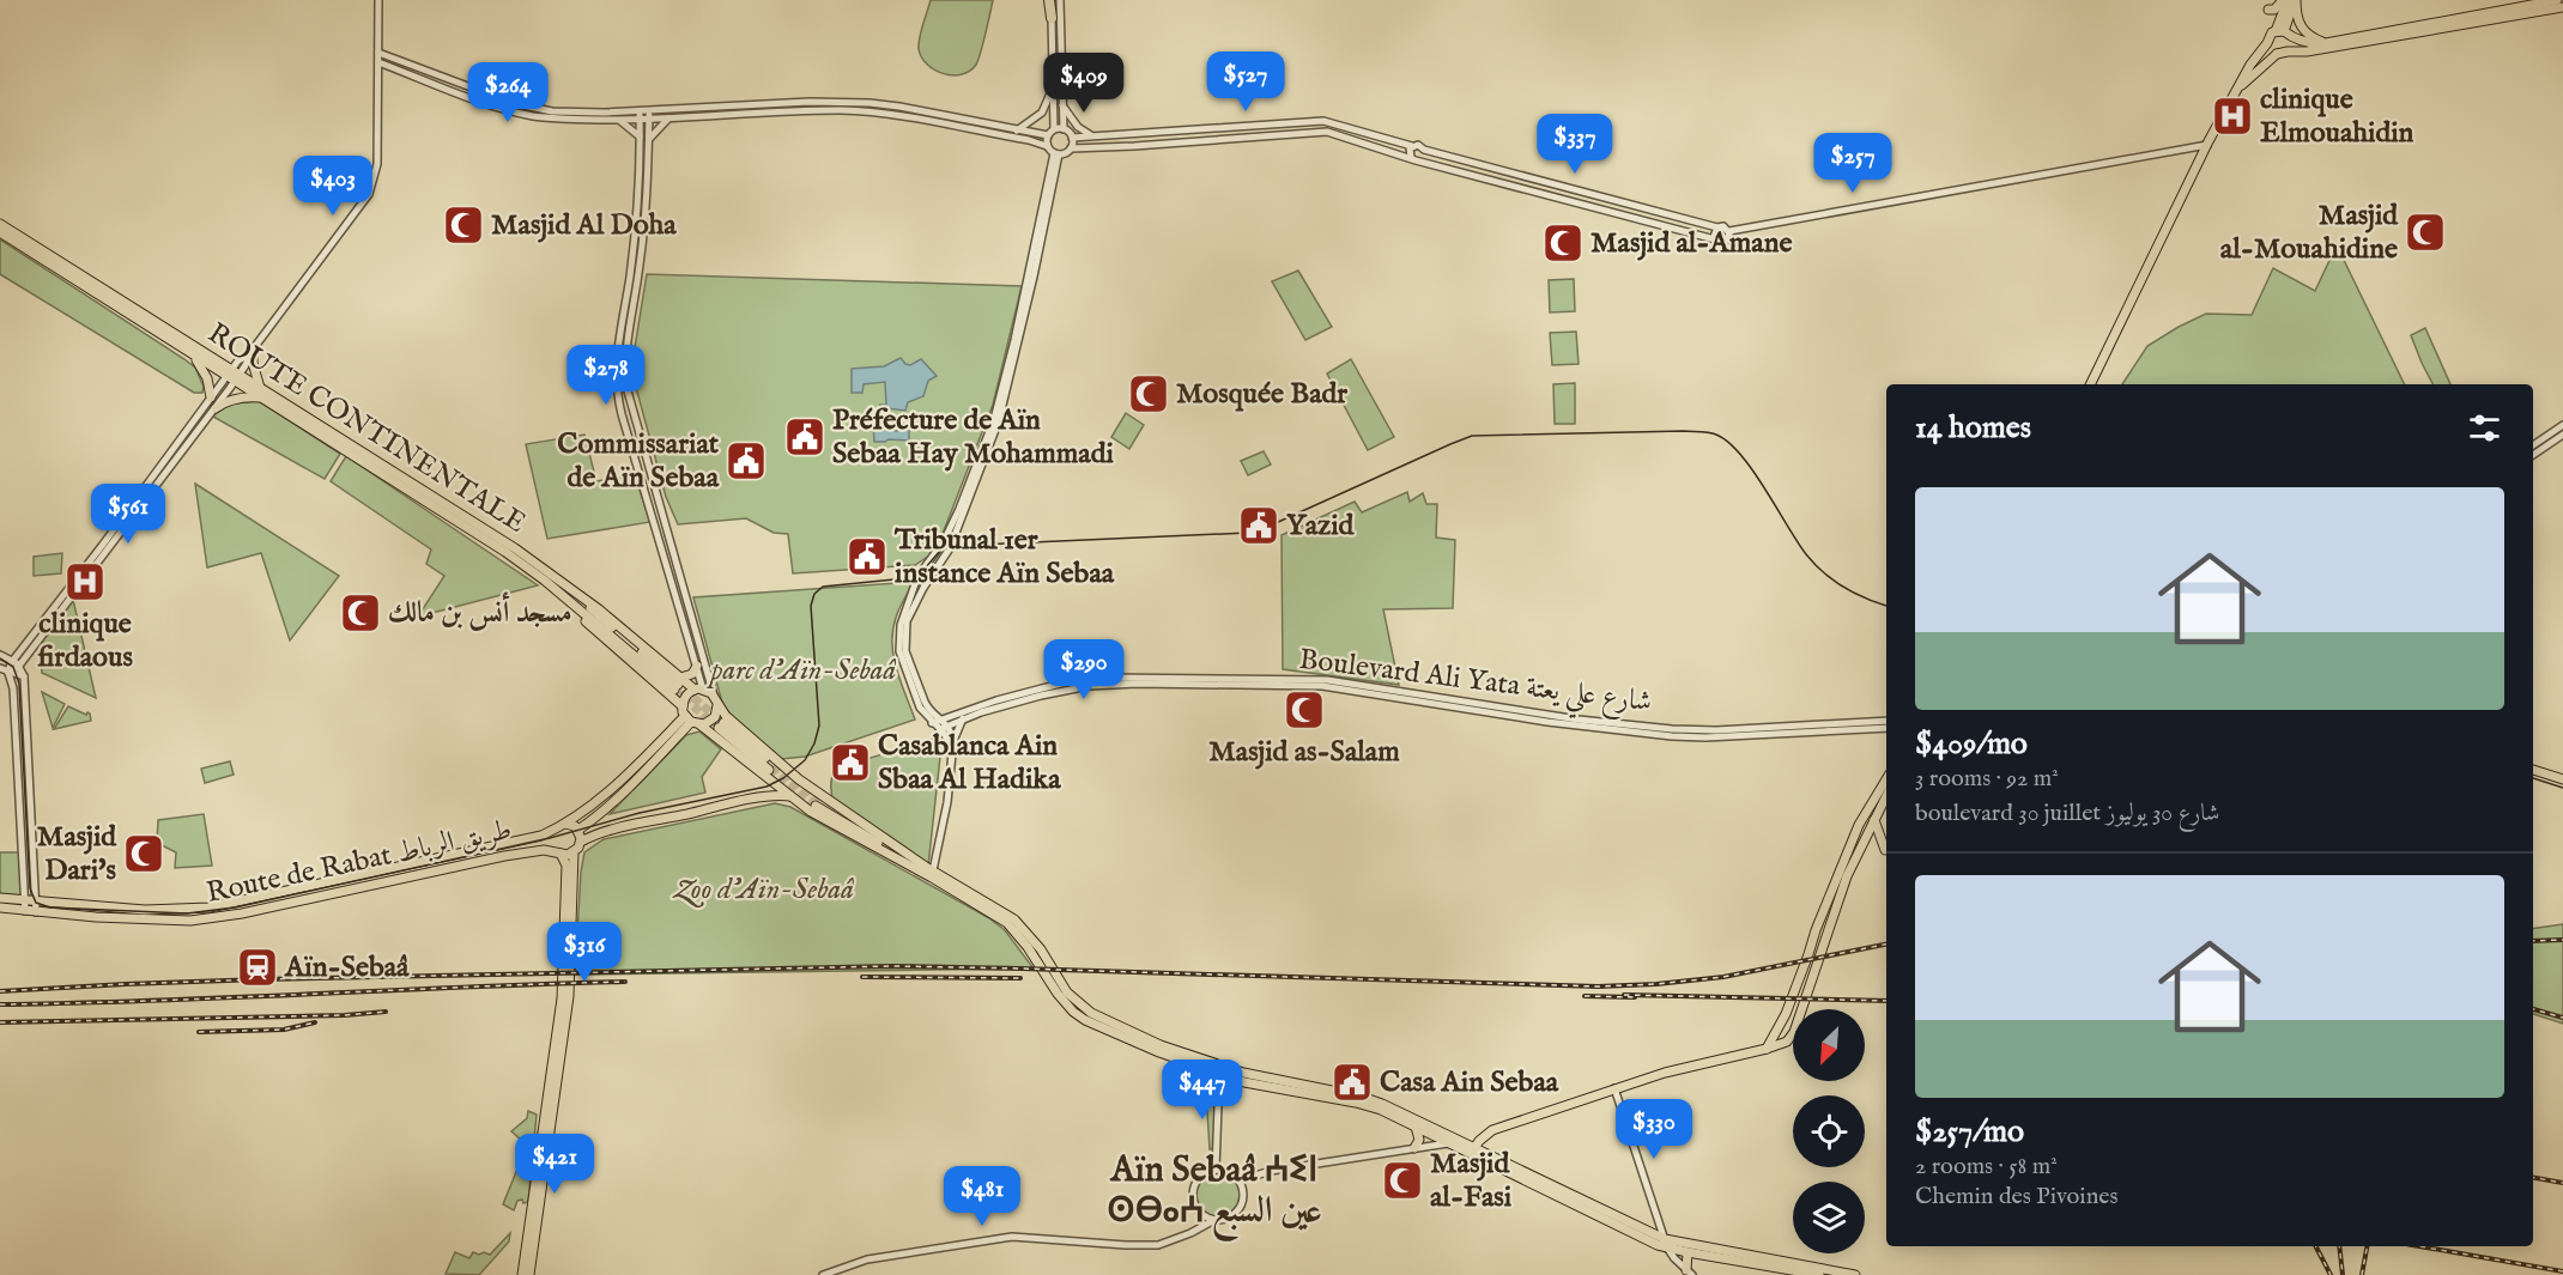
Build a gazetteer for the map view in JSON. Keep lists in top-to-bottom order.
{
  "streets": {
    "main road": ["ROUTE CONTINENTALE", "Route de Rabat طريق الرباط"],
    "street": ["Boulevard Ali Yata شارع علي يعتة"]
  },
  "districts": ["Aïn Sebaâ ⵄⵉⵏ ⵙⴱⴰⵄ عين السبع"],
  "parks": ["parc d'Aïn-Sebaâ", "Zoo d'Aïn-Sebaâ"],
  "places": {
    "hospital": ["clinique Elmouahidin", "clinique firdaous"],
    "mosque": [
      "Masjid Al Doha",
      "Masjid al-Mouahidine",
      "Masjid al-Amane",
      "Mosquée Badr",
      "مسجد أنس بن مالك",
      "Masjid as-Salam",
      "Masjid Dari's",
      "Masjid al-Fasi"
    ],
    "public building": [
      "Préfecture de Aïn Sebaa Hay Mohammadi",
      "Commissariat de Aïn Sebaa",
      "Yazid",
      "Tribunal 1er instance Aïn Sebaa",
      "Casablanca Ain Sbaa Al Hadika",
      "Casa Ain Sebaa"
    ],
    "station": ["Aïn-Sebaâ"]
  },
  "north": "bottom left",
  "page": {
    "price": [
      "$527",
      "$409",
      "$264",
      "$337",
      "$257",
      "$403",
      "$278",
      "$561",
      "$290",
      "$316",
      "$447",
      "$330",
      "$421",
      "$481"
    ],
    "heading": "14 homes",
    "list": [
      {
        "name": "$409/mo",
        "note": "3 rooms · 92 m² · boulevard 30 juillet شارع 30 يوليوز"
      },
      {
        "name": "$257/mo",
        "note": "2 rooms · 58 m² · Chemin des Pivoines"
      }
    ]
  }
}
